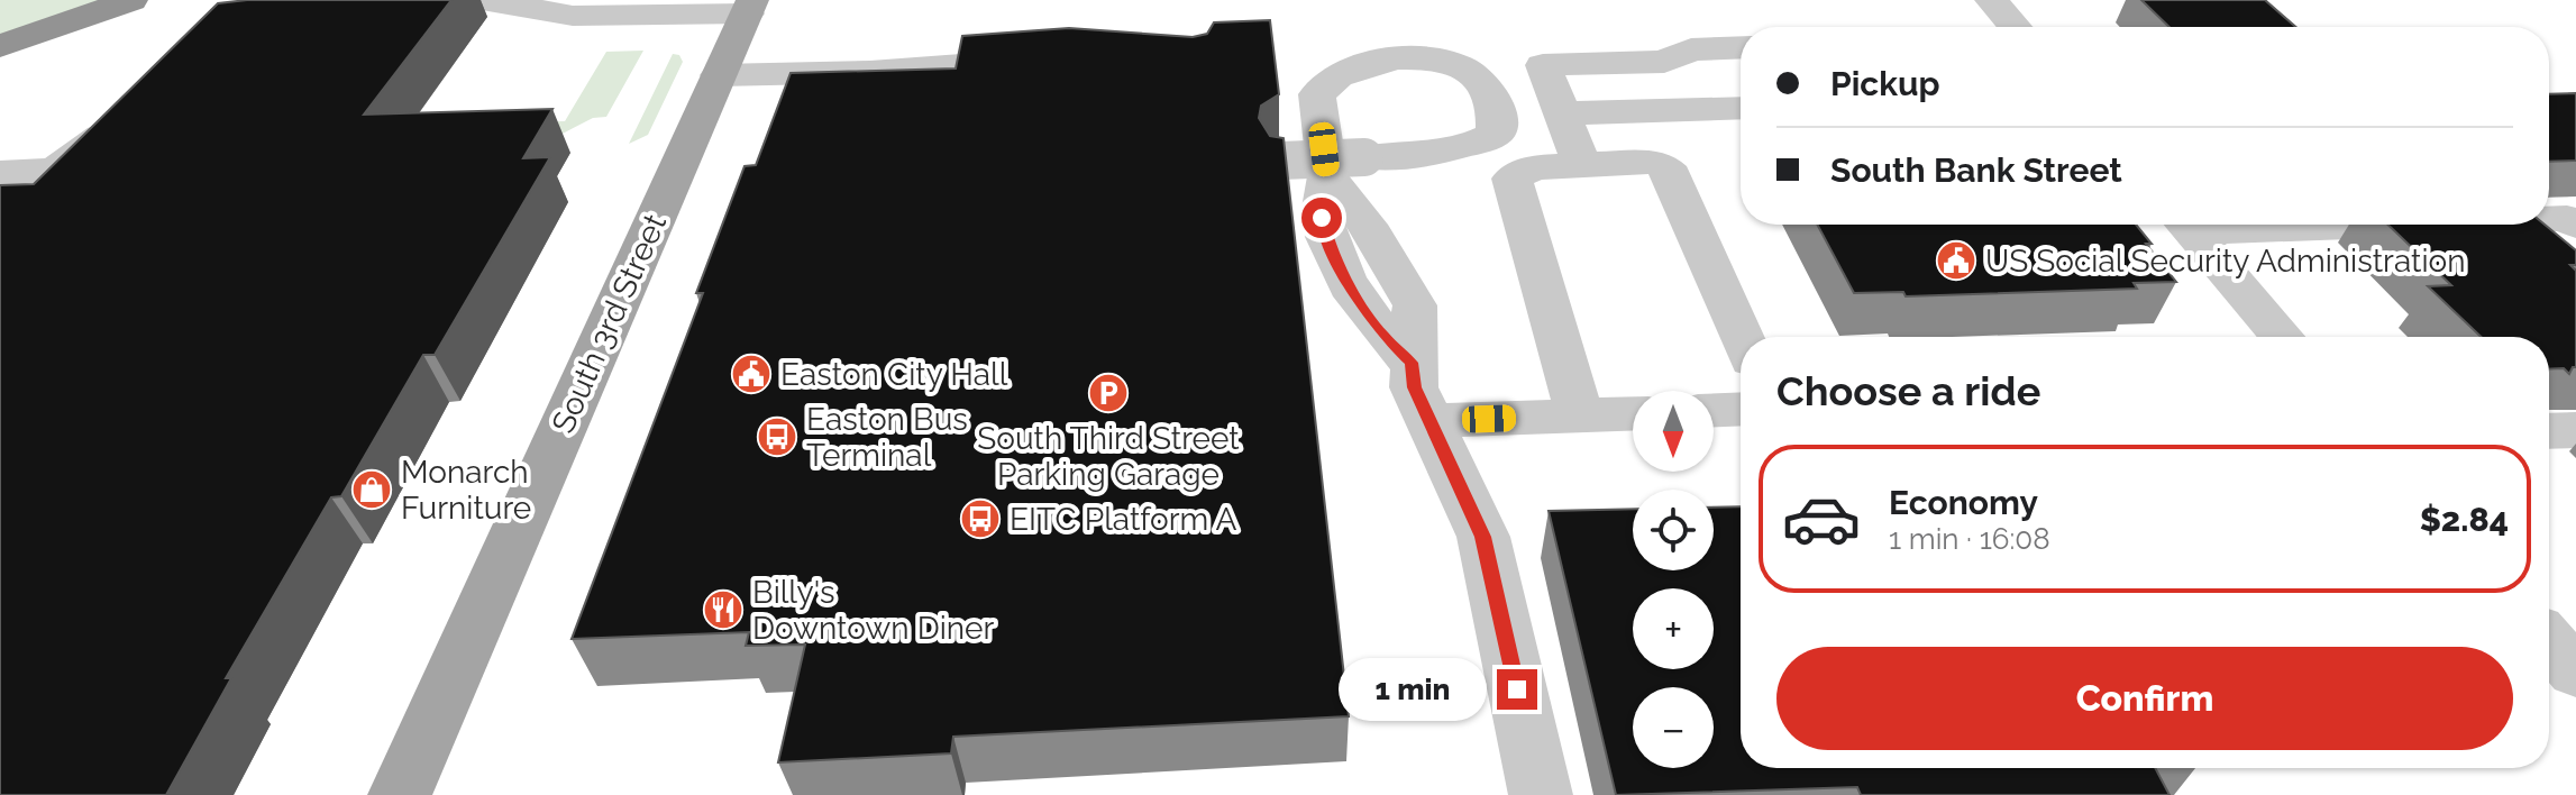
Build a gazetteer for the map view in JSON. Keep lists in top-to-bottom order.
{
  "streets": {
    "main road": ["South 3rd Street"]
  },
  "places": {
    "public building": ["US Social Security Administration", "Easton City Hall"],
    "parking": ["South Third Street Parking Garage"],
    "bus stop": ["Easton Bus Terminal", "EITC Platform A"],
    "shop": ["Monarch Furniture"],
    "restaurant": ["Billy's Downtown Diner"]
  },
  "north": "bottom",
  "page": {
    "banner": ["Pickup", "South Bank Street"],
    "heading": "Choose a ride",
    "map_buttons": ["+", "−"],
    "list": [
      {
        "name": "Economy",
        "note": "1 min · 16:08",
        "value": "$2.84"
      }
    ],
    "buttons": "Confirm",
    "bubble": "1 min"
  }
}
